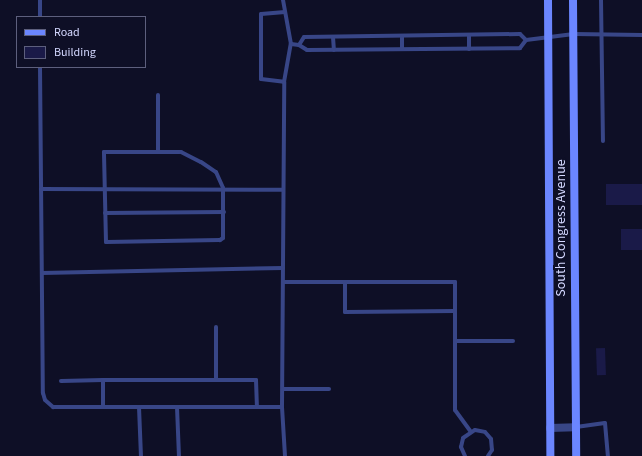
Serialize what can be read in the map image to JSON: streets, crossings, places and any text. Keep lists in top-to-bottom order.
{
  "streets": {
    "main road": ["South Congress Avenue"]
  },
  "legend": ["Road", "Building"]
}
